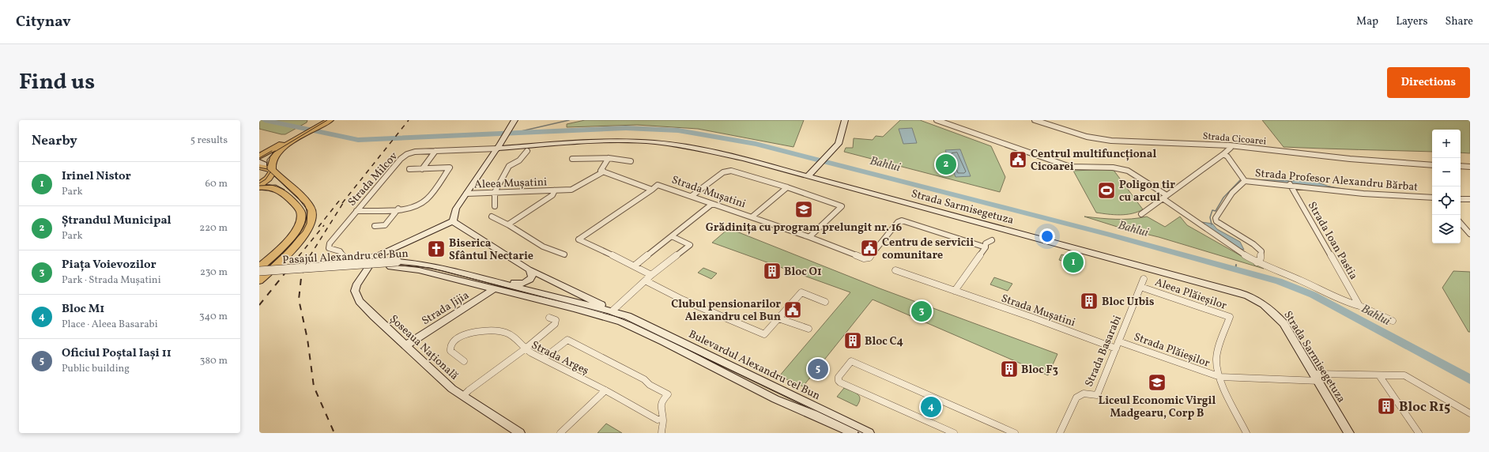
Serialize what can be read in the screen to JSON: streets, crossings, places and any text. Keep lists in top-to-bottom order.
{
  "streets": {
    "street": [
      "Strada Cicoarei",
      "Strada Milcov",
      "Strada Profesor Alexandru Bărbat",
      "Aleea Mușatini",
      "Strada Mușatini",
      "Strada Sarmisegetuza",
      "Strada Ioan Pastia",
      "Pasajul Alexandru cel Bun",
      "Aleea Plăieșilor",
      "Strada Jijia",
      "Șoseaua Națională",
      "Strada Plăieșilor",
      "Strada Basarabi",
      "Strada Argeș",
      "Bulevardul Alexandru cel Bun"
    ]
  },
  "crossings": [
    ["Strada Milcov", "Strada Sarmisegetuza"],
    ["Strada Milcov", "Șoseaua Națională"],
    ["Strada Profesor Alexandru Bărbat", "Strada Ioan Pastia"],
    ["Strada Mușatini", "Strada Basarabi"],
    ["Strada Sarmisegetuza", "Strada Plăieșilor"],
    ["Pasajul Alexandru cel Bun", "Bulevardul Alexandru cel Bun"],
    ["Aleea Plăieșilor", "Strada Plăieșilor"],
    ["Aleea Plăieșilor", "Strada Basarabi"],
    ["Strada Jijia", "Șoseaua Națională"],
    ["Strada Jijia", "Bulevardul Alexandru cel Bun"],
    ["Șoseaua Națională", "Strada Argeș"],
    ["Strada Plăieșilor", "Strada Basarabi"]
  ],
  "water": ["Bahlui"],
  "places": {
    "public building": ["Centrul multifuncțional Cicoarei", "Centru de servicii comunitare", "Clubul pensionarilor Alexandru cel Bun"],
    "sports": ["Poligon tir cu arcul"],
    "school or university": ["Grădinița cu program prelungit nr. 16", "Liceul Economic Virgil Madgearu, Corp B"],
    "church": ["Biserica Sfântul Nectarie"],
    "building": [
      "Bloc O1",
      "Bloc U1bis",
      "Bloc C4",
      "Bloc F3",
      "Bloc R15"
    ]
  },
  "page": {
    "header": "Citynav",
    "nav": ["Map", "Layers", "Share"],
    "title": "Find us",
    "buttons": "Directions",
    "heading": ["Nearby", "5 results"],
    "map_buttons": ["+", "−"],
    "pins": [
      "2",
      "1",
      "3",
      "5",
      "4"
    ],
    "list": [
      {
        "mark": "1",
        "name": "Irinel Nistor",
        "note": "Park",
        "value": "60 m"
      },
      {
        "mark": "2",
        "name": "Ștrandul Municipal",
        "note": "Park",
        "value": "220 m"
      },
      {
        "mark": "3",
        "name": "Piața Voievozilor",
        "note": "Park · Strada Mușatini",
        "value": "230 m"
      },
      {
        "mark": "4",
        "name": "Bloc M1",
        "note": "Place · Aleea Basarabi",
        "value": "340 m"
      },
      {
        "mark": "5",
        "name": "Oficiul Poștal Iași 11",
        "note": "Public building",
        "value": "380 m"
      }
    ]
  }
}
